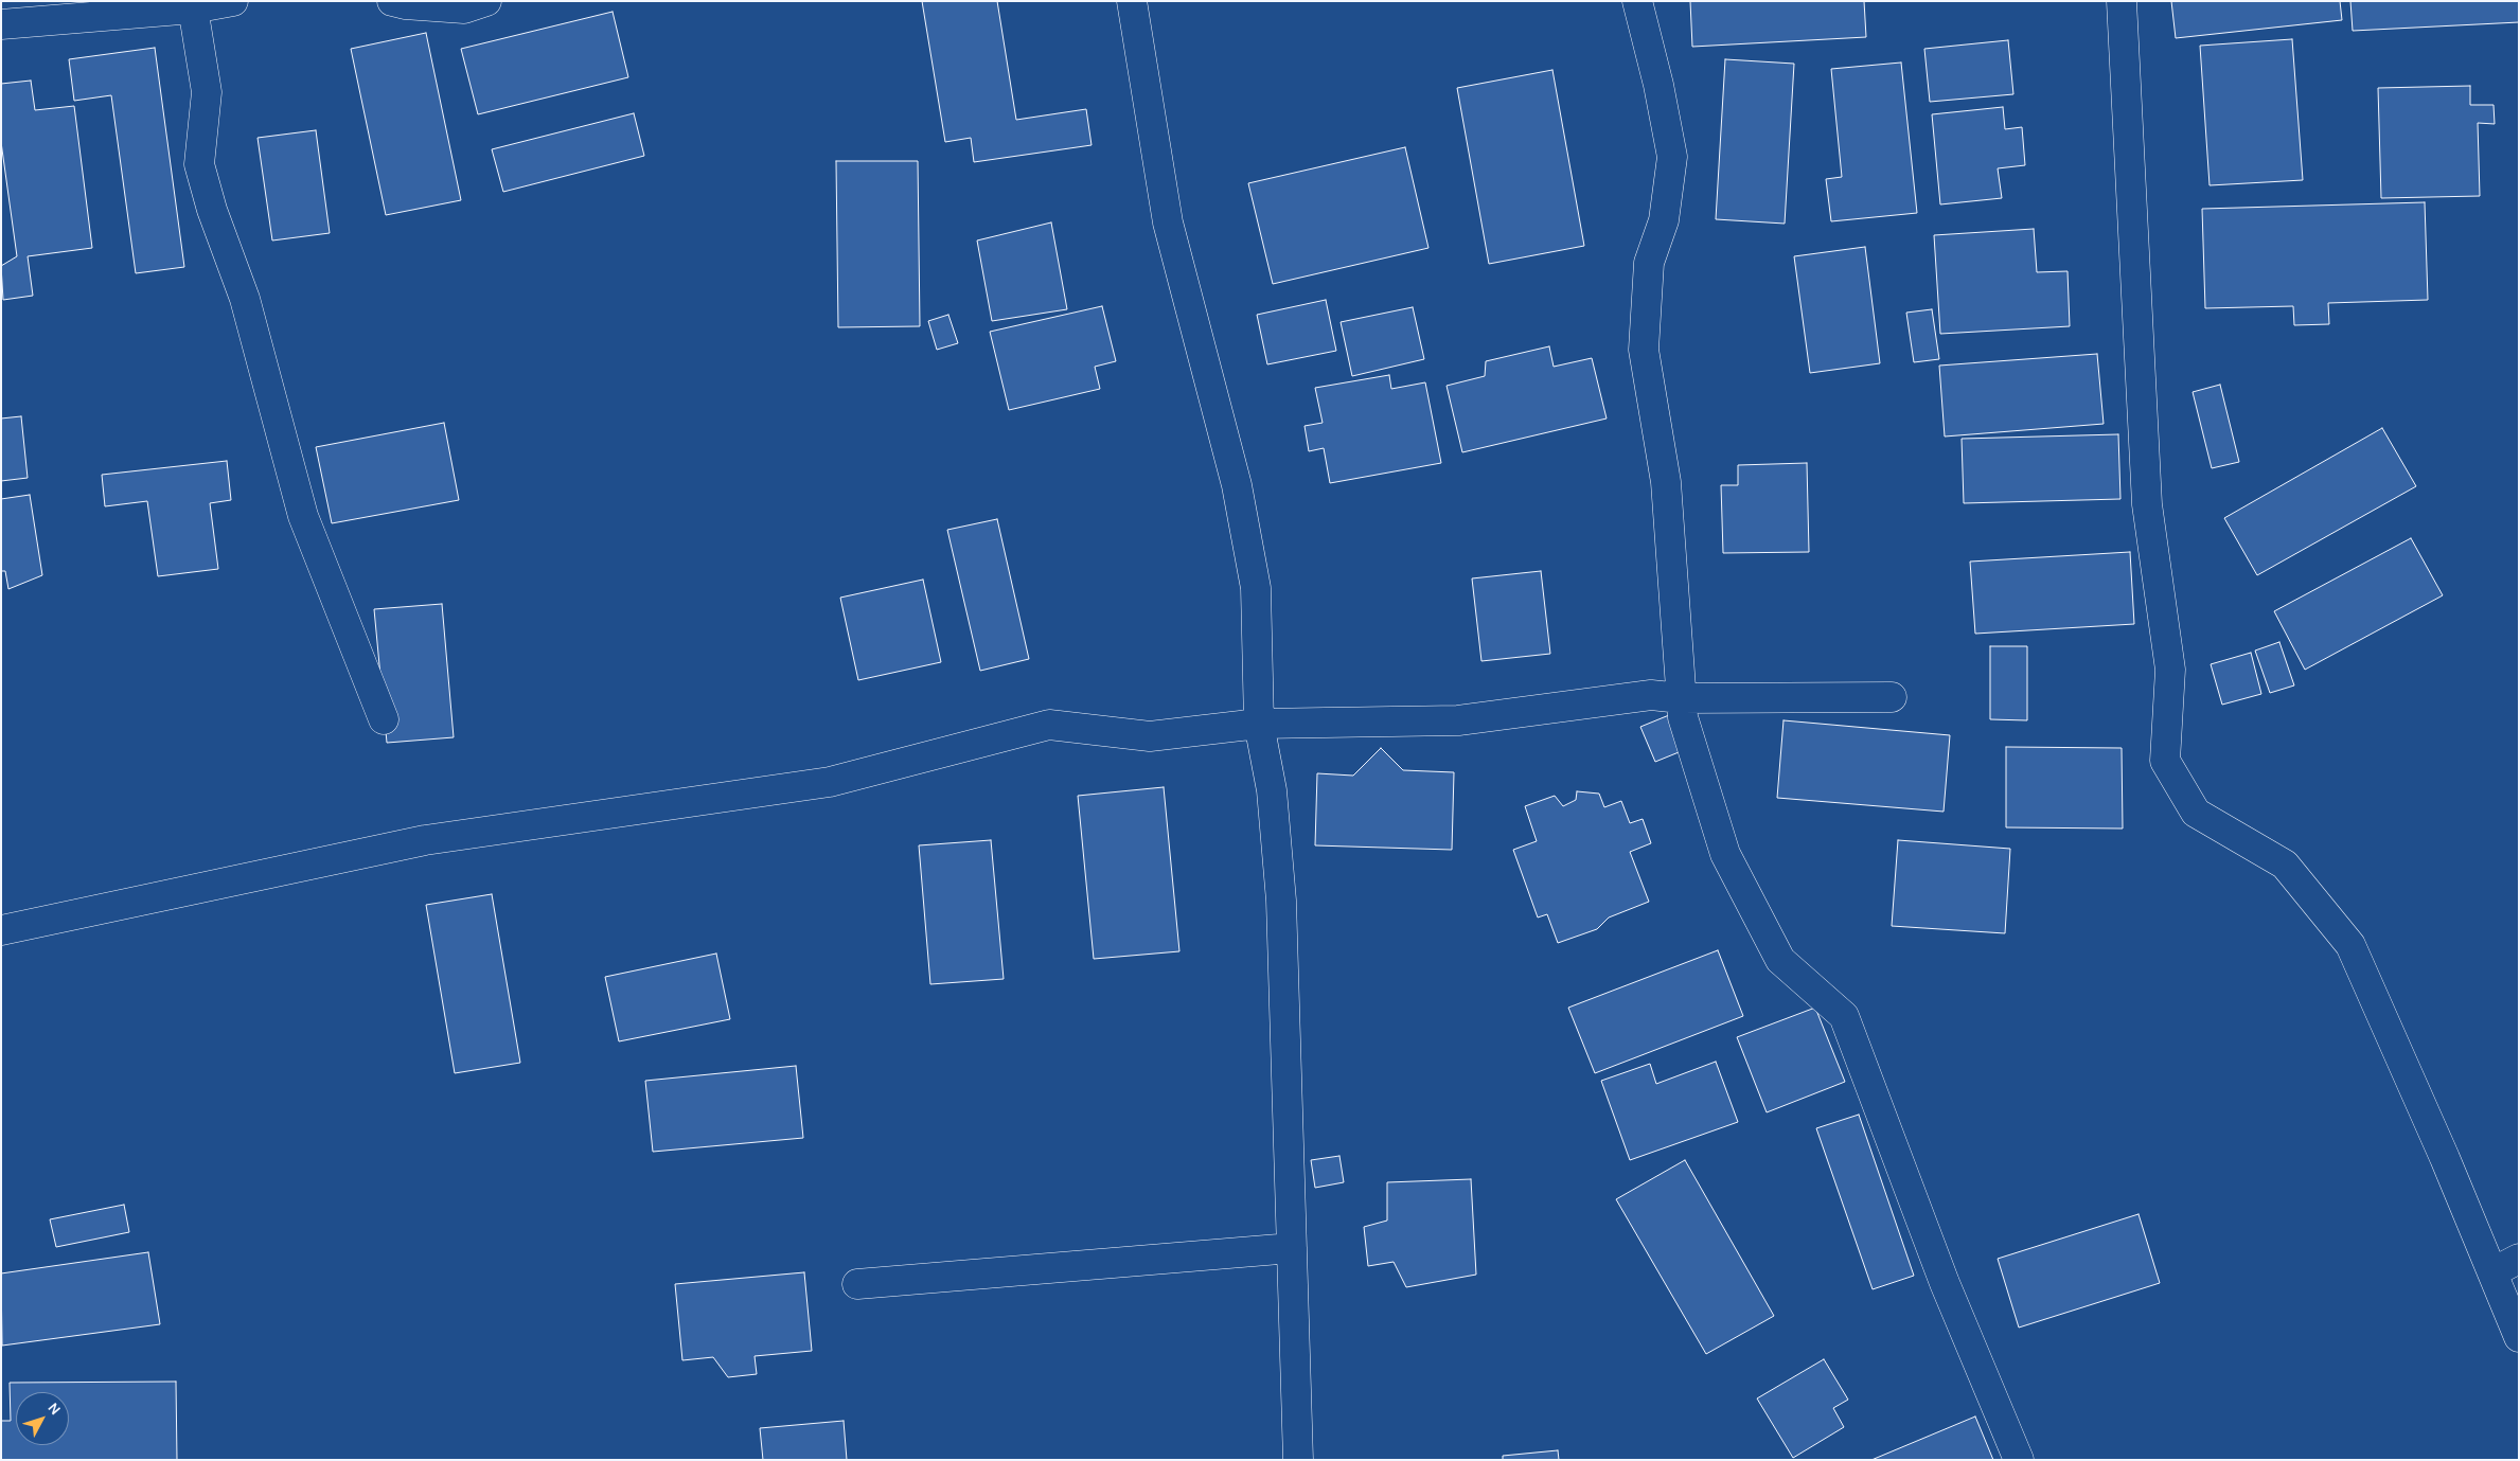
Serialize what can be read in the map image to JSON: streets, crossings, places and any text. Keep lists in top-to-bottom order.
{
  "north": "top right"
}
